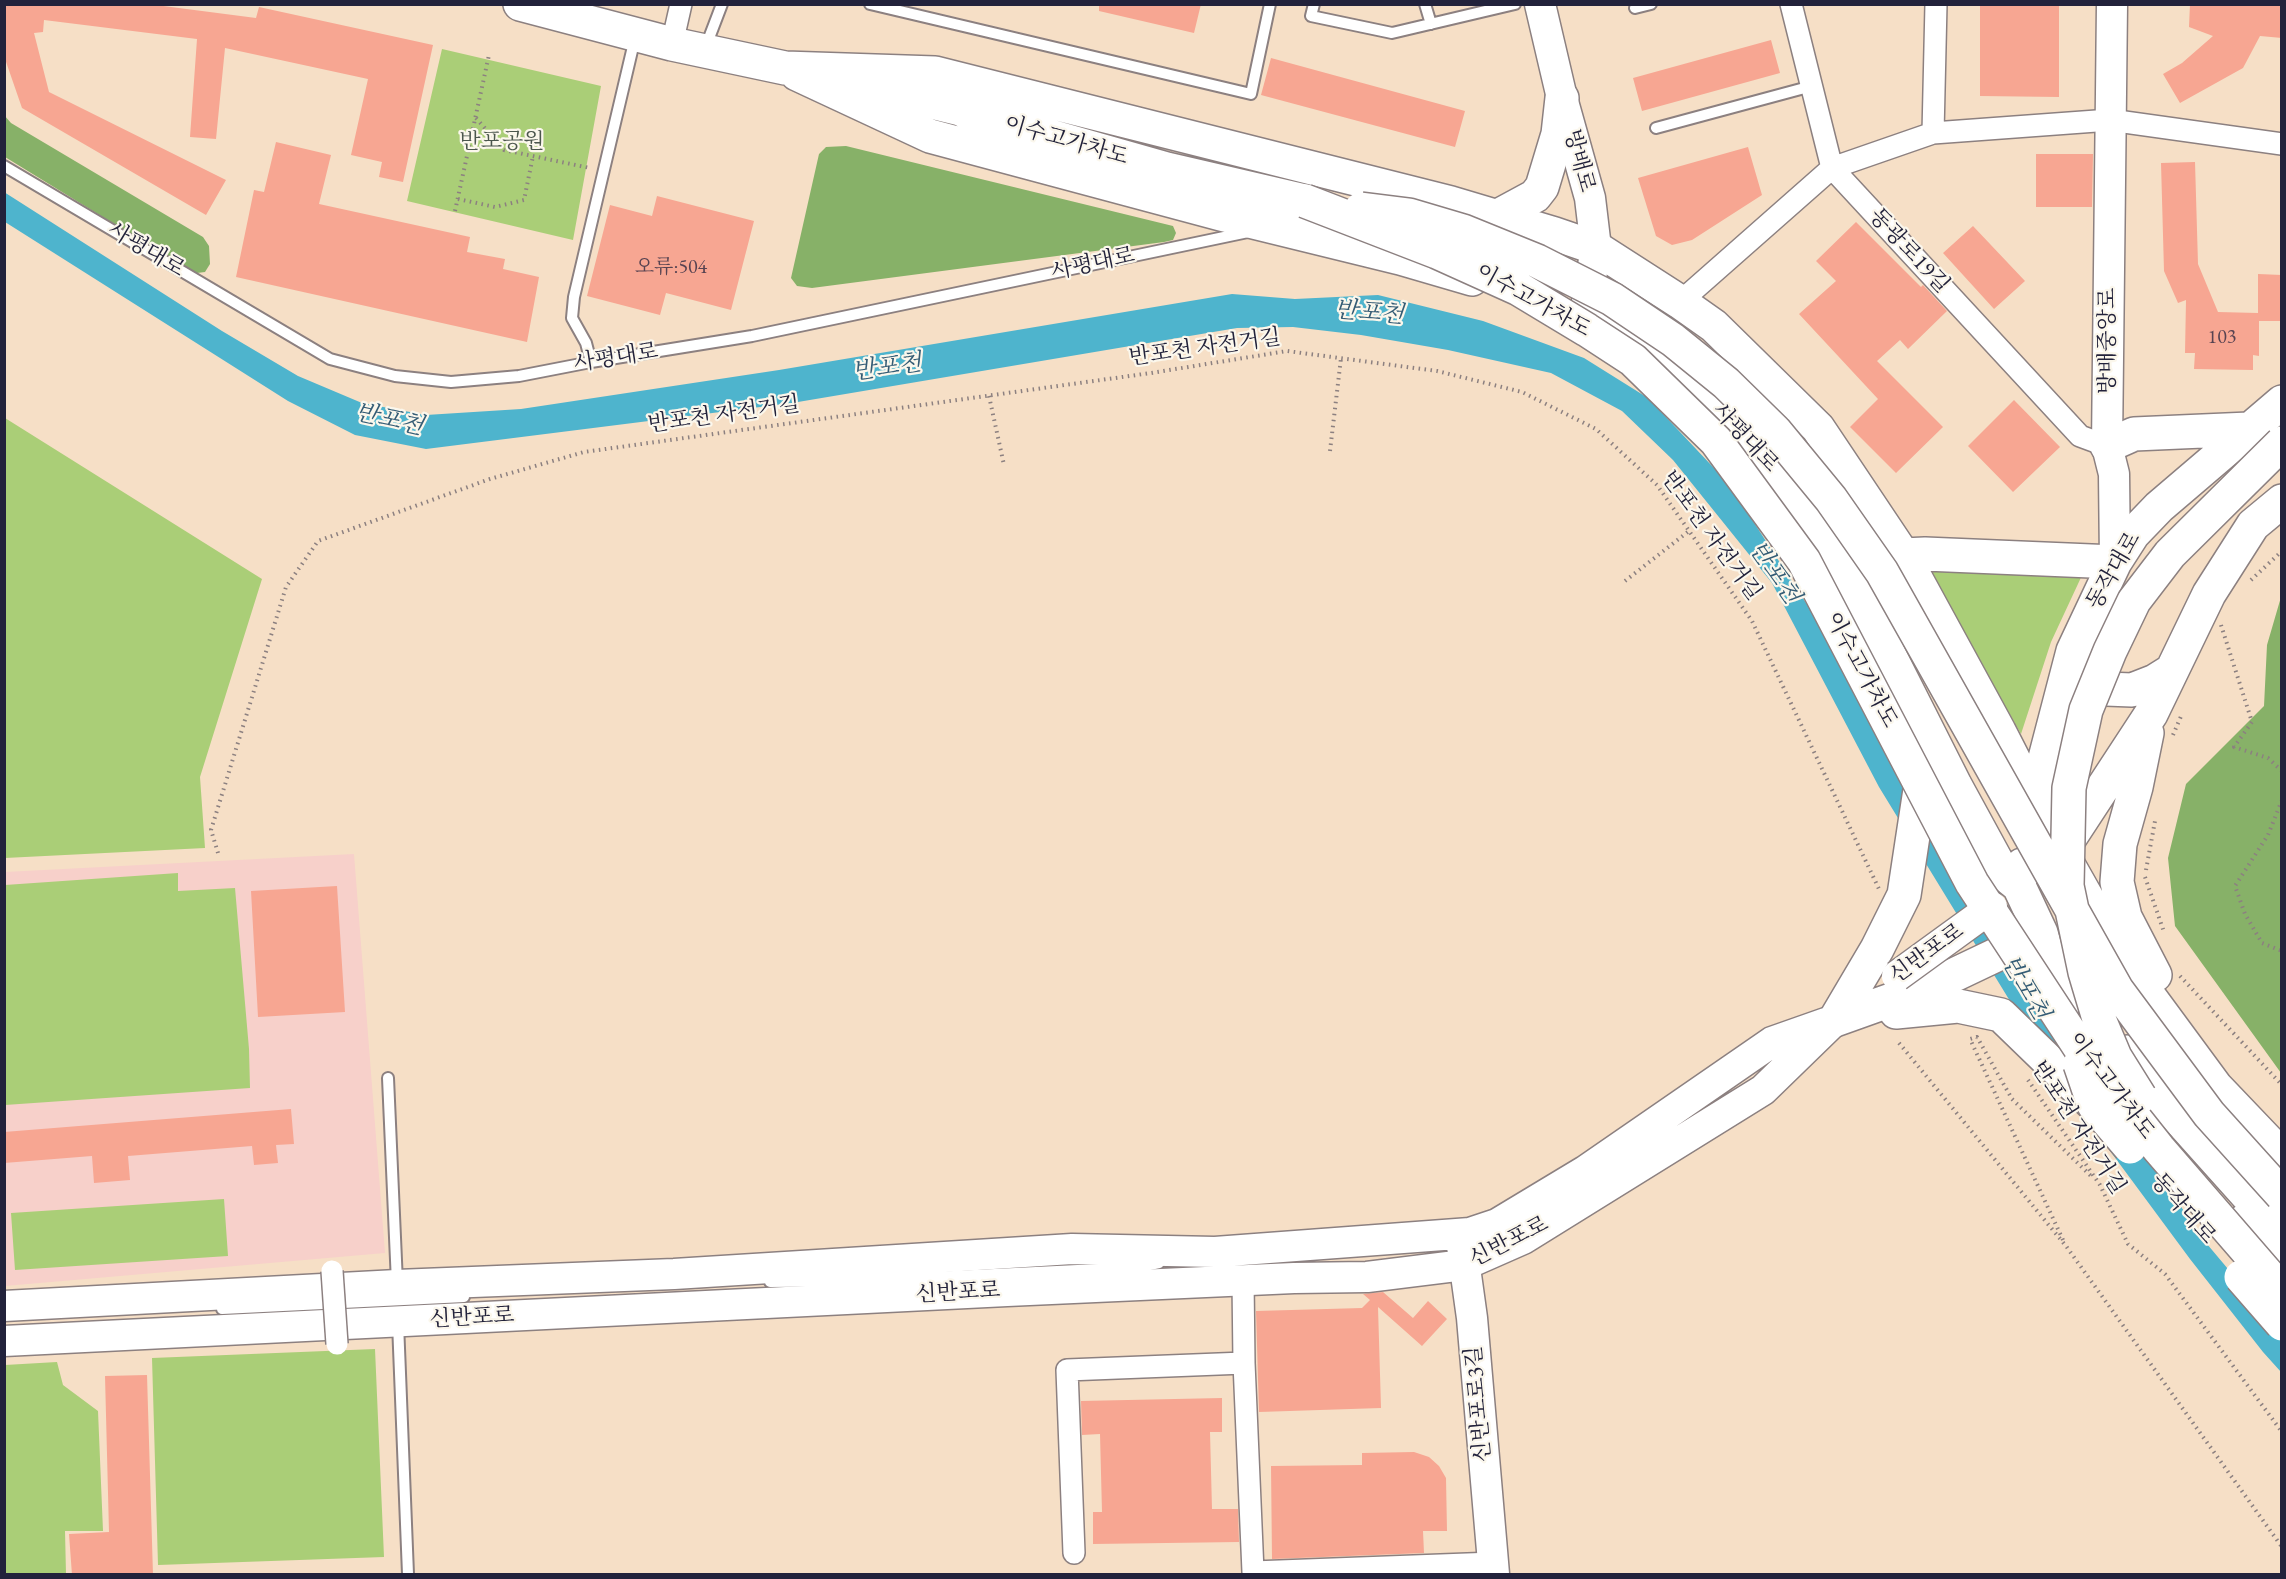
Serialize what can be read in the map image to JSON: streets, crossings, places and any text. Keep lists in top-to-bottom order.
{
  "streets": {
    "main road": [
      "이수고가차도",
      "방배로",
      "사평대로",
      "방배중앙로",
      "동작대로",
      "신반포로",
      "신반포로3길"
    ],
    "street": ["동광로19길"],
    "path": ["반포천 자전거길"]
  },
  "crossings": [
    ["이수고가차도", "사평대로"],
    ["방배로", "사평대로"],
    ["사평대로", "동작대로"],
    ["사평대로", "신반포로"],
    ["동광로19길", "방배중앙로"],
    ["방배중앙로", "동작대로"],
    ["동작대로", "신반포로"],
    ["신반포로", "신반포로3길"]
  ],
  "water": ["반포천"],
  "parks": ["반포공원"],
  "house_numbers": ["오류:504", "103"]
}
